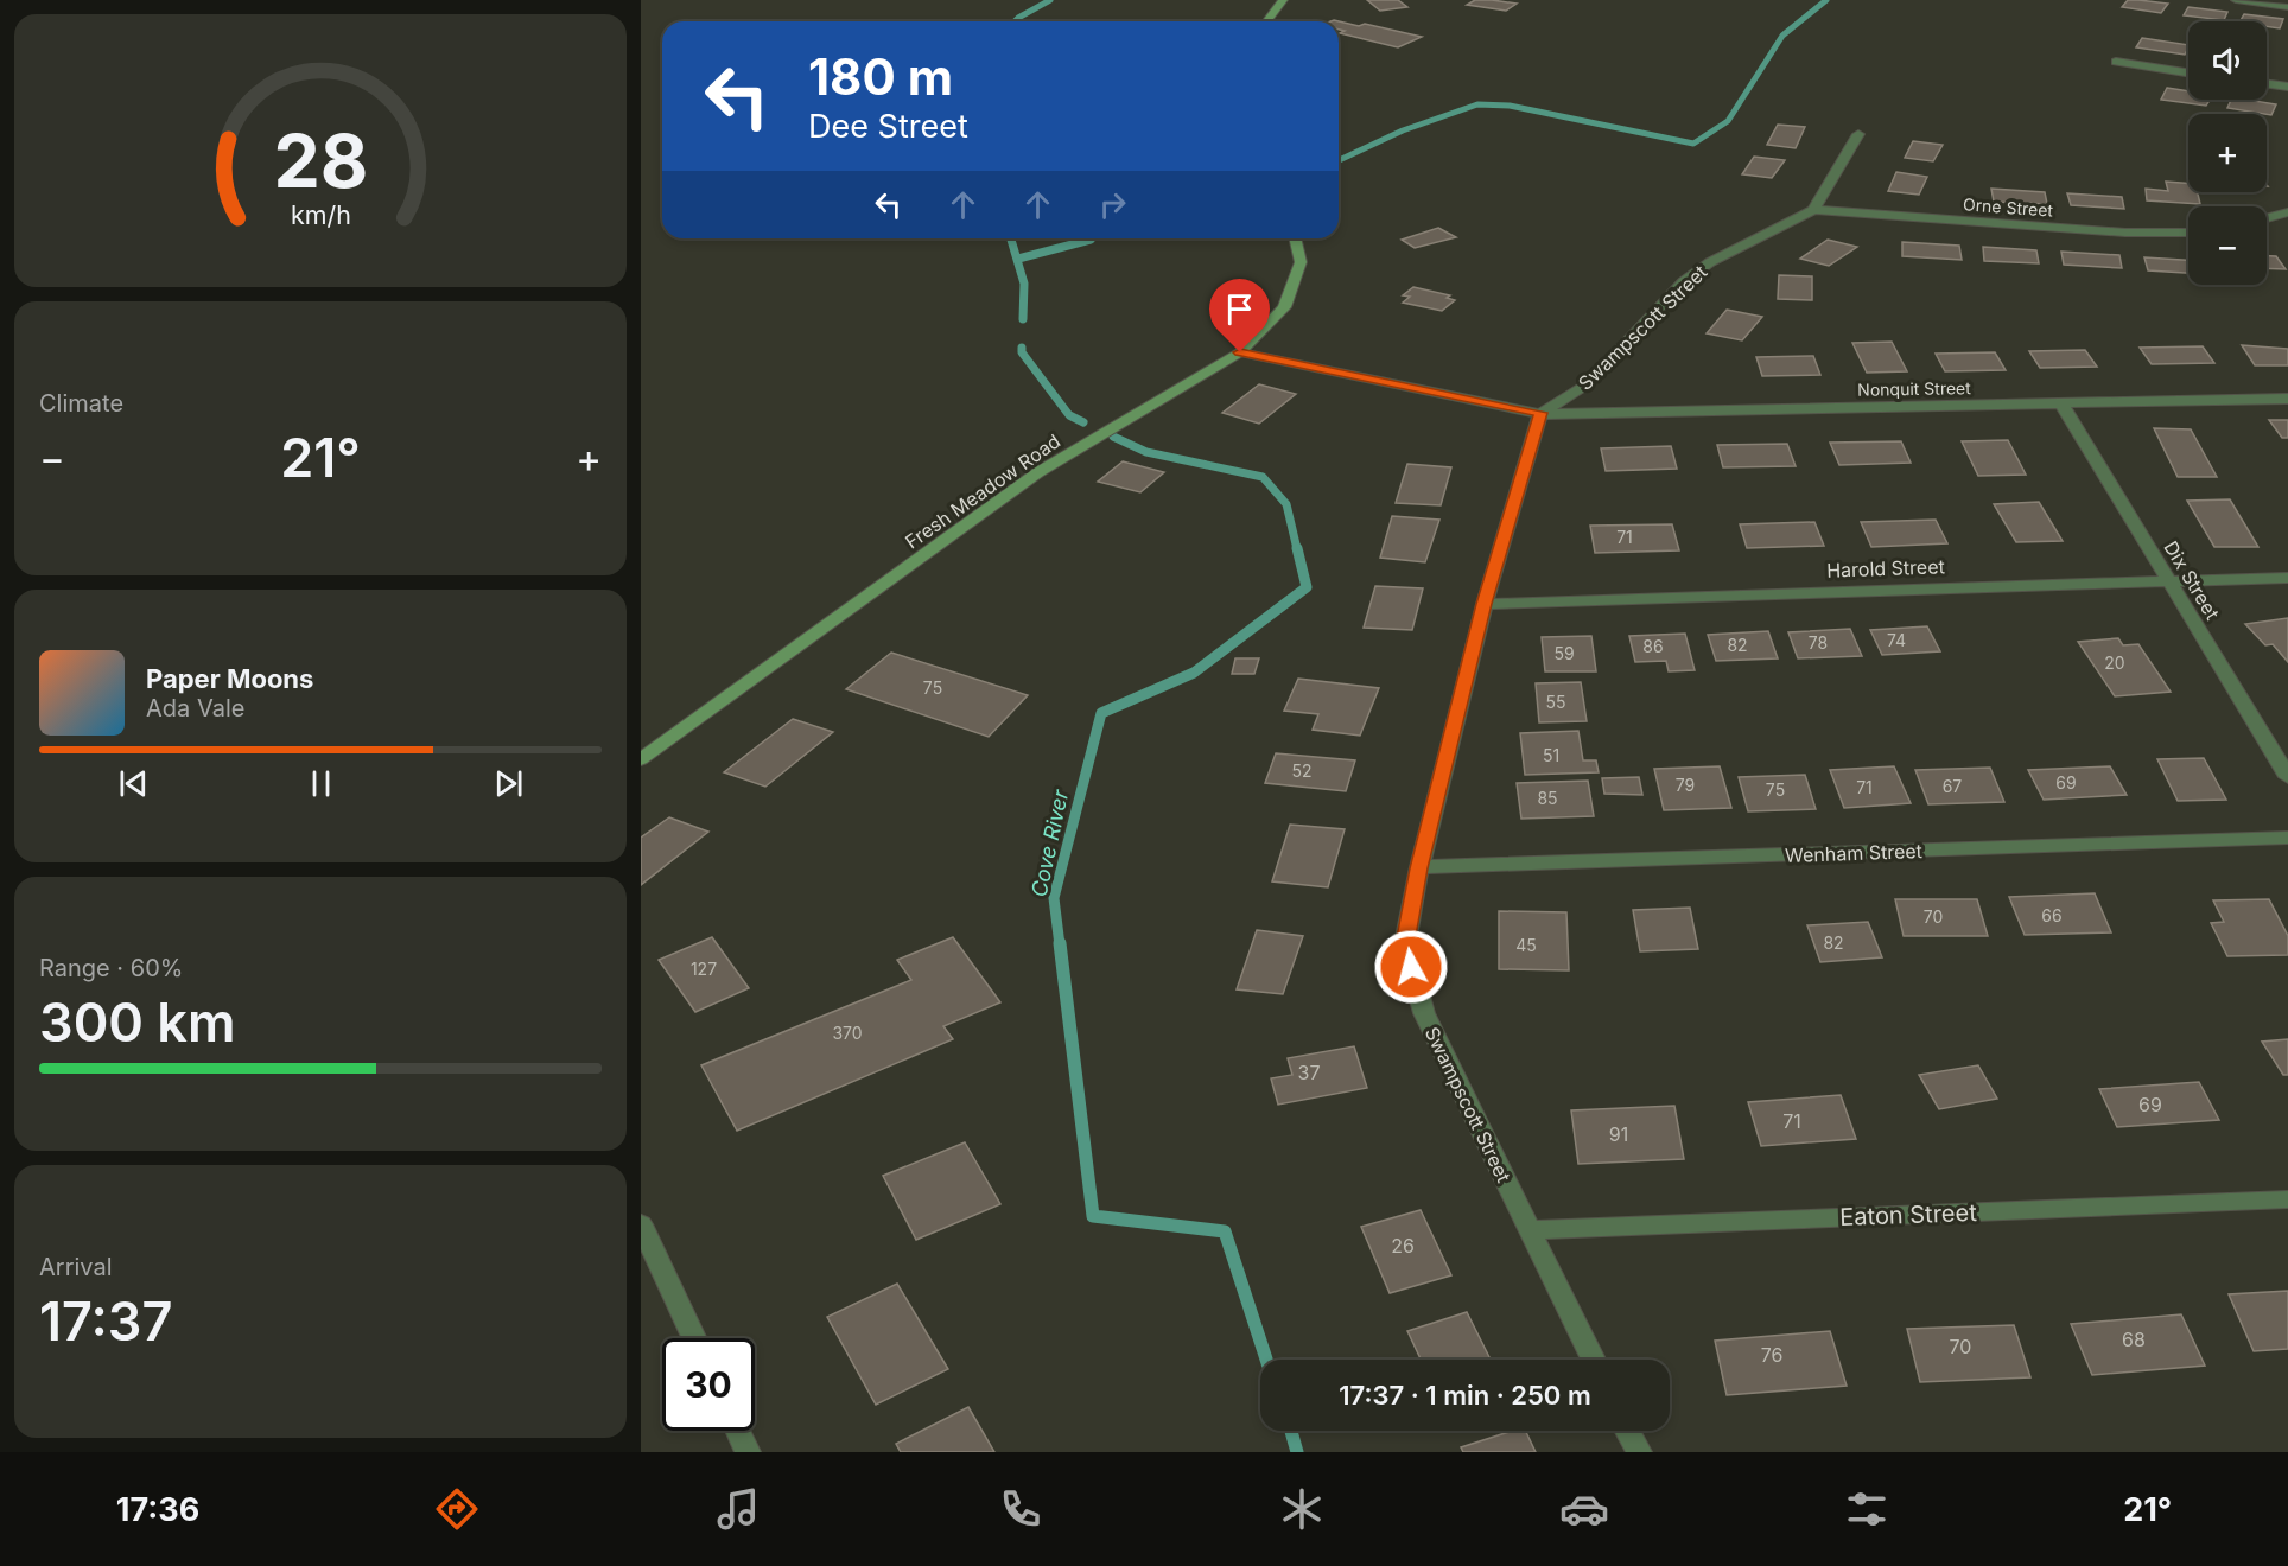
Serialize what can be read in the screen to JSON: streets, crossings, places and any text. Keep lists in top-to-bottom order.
{
  "streets": {
    "street": [
      "Orne Street",
      "Swampscott Street",
      "Nonquit Street",
      "Fresh Meadow Road",
      "Harold Street",
      "Dix Street",
      "Wenham Street",
      "Eaton Street"
    ]
  },
  "crossings": [
    ["Orne Street", "Swampscott Street"],
    ["Swampscott Street", "Nonquit Street"],
    ["Swampscott Street", "Harold Street"],
    ["Swampscott Street", "Wenham Street"],
    ["Swampscott Street", "Eaton Street"],
    ["Nonquit Street", "Fresh Meadow Road"],
    ["Nonquit Street", "Dix Street"],
    ["Harold Street", "Dix Street"]
  ],
  "water": ["Cove River"],
  "house_numbers": [
    "71",
    "74",
    "78",
    "82",
    "86",
    "59",
    "20",
    "75",
    "55",
    "51",
    "52",
    "69",
    "79",
    "67",
    "71",
    "75",
    "85",
    "66",
    "70",
    "82",
    "45",
    "127",
    "370",
    "37",
    "69",
    "71",
    "91",
    "26",
    "68",
    "70",
    "76"
  ],
  "page": {
    "map_buttons": ["+", "−"],
    "turn": ["180 m", "Dee Street"],
    "tile": [
      "Climate",
      ["Range · 60%", "300 km"],
      ["Arrival", "17:37"]
    ],
    "heat": ["−", "21°", "+"],
    "song": ["Paper Moons", "Ada Vale"],
    "limit": "30",
    "trip": "17:37 · 1 min · 250 m",
    "tabs": ["17:36", "21°"],
    "gauge": ["28", "km/h"]
  }
}
